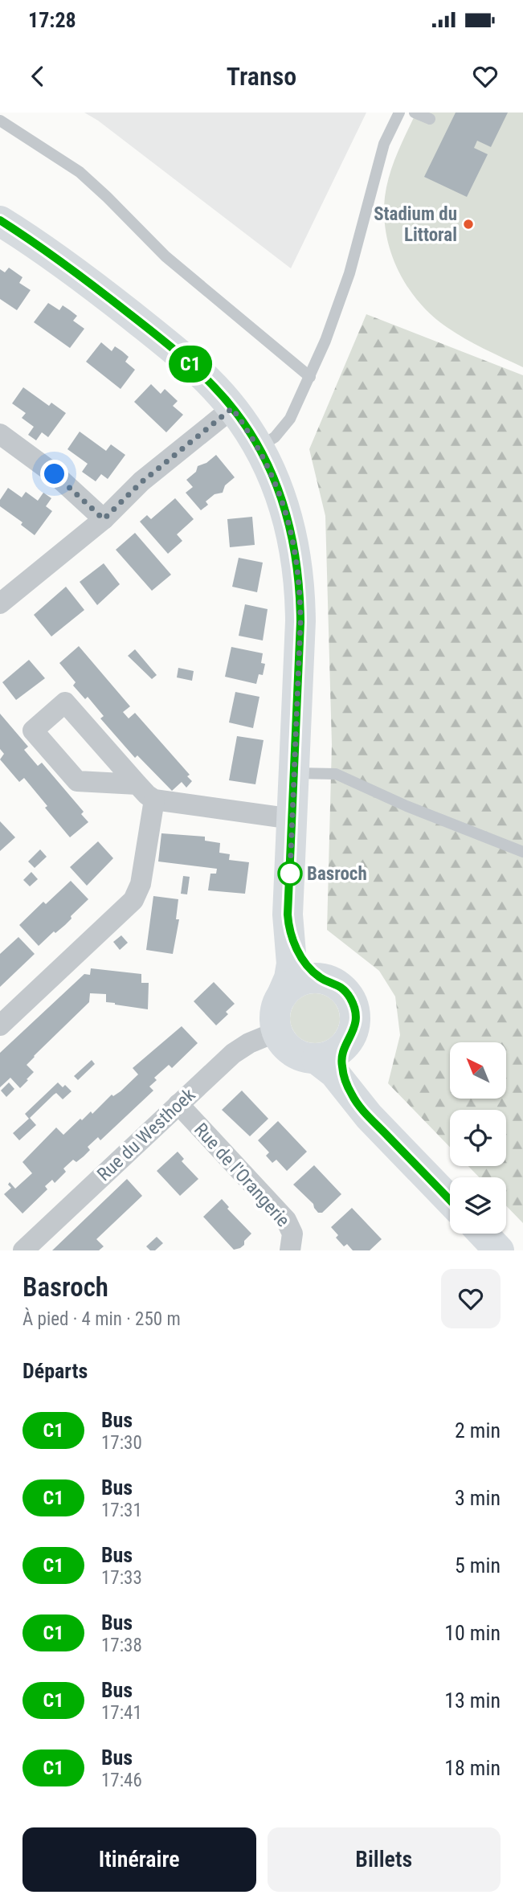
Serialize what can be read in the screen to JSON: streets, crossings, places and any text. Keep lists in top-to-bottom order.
{
  "streets": {
    "street": ["Rue du Westhoek", "Rue de l'Orangerie"]
  },
  "crossings": [
    ["Rue du Westhoek", "Rue de l'Orangerie"]
  ],
  "places": ["Stadium du Littoral", "Basroch"],
  "lines": ["bus line C1"],
  "north": "top left",
  "page": {
    "status": "17:28",
    "header": "Transo",
    "on_map": "C1",
    "heading": [
      ["Basroch", "À pied · 4 min · 250 m"],
      "Départs"
    ],
    "list": [
      {
        "mark": "C1",
        "name": "Bus",
        "note": "17:30",
        "value": "2 min"
      },
      {
        "mark": "C1",
        "name": "Bus",
        "note": "17:31",
        "value": "3 min"
      },
      {
        "mark": "C1",
        "name": "Bus",
        "note": "17:33",
        "value": "5 min"
      },
      {
        "mark": "C1",
        "name": "Bus",
        "note": "17:38",
        "value": "10 min"
      },
      {
        "mark": "C1",
        "name": "Bus",
        "note": "17:41",
        "value": "13 min"
      },
      {
        "mark": "C1",
        "name": "Bus",
        "note": "17:46",
        "value": "18 min"
      }
    ],
    "buttons": ["Itinéraire", "Billets"]
  }
}
